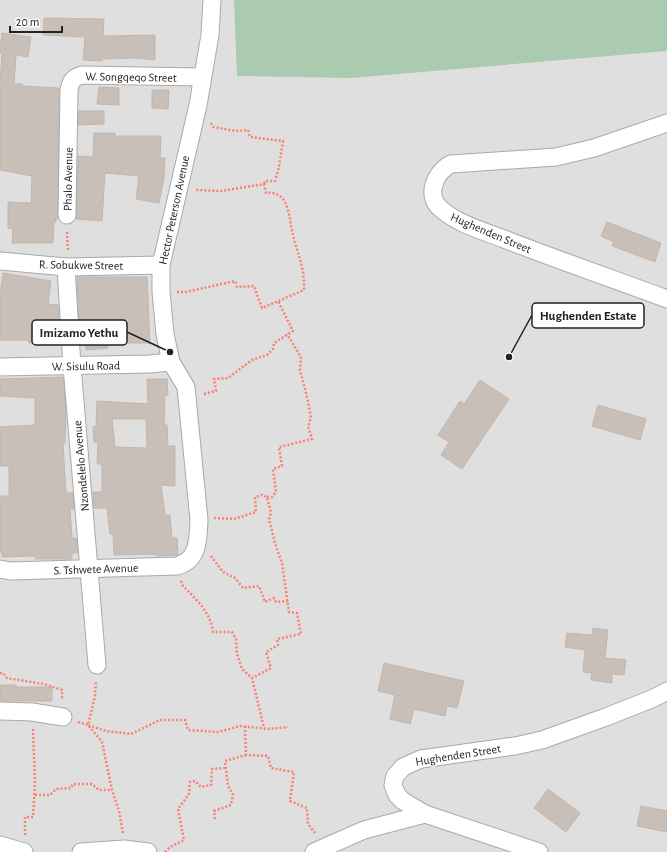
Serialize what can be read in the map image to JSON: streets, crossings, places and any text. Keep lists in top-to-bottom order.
{
  "streets": {
    "street": [
      "W. Songqeqo Street",
      "Phalo Avenue",
      "Hector Peterson Avenue",
      "Hughenden Street",
      "R. Sobukwe Street",
      "W. Sisulu Road",
      "Nzondelelo Avenue",
      "S. Tshwete Avenue"
    ]
  },
  "crossings": [
    ["W. Songqeqo Street", "Phalo Avenue"],
    ["W. Songqeqo Street", "Hector Peterson Avenue"],
    ["Phalo Avenue", "R. Sobukwe Street"],
    ["Phalo Avenue", "Nzondelelo Avenue"],
    ["Hector Peterson Avenue", "R. Sobukwe Street"],
    ["Hector Peterson Avenue", "W. Sisulu Road"],
    ["Hector Peterson Avenue", "S. Tshwete Avenue"],
    ["R. Sobukwe Street", "Nzondelelo Avenue"],
    ["W. Sisulu Road", "Nzondelelo Avenue"],
    ["Nzondelelo Avenue", "S. Tshwete Avenue"]
  ],
  "places": ["Imizamo Yethu", "Hughenden Estate"],
  "scale_bar": "20 m"
}
